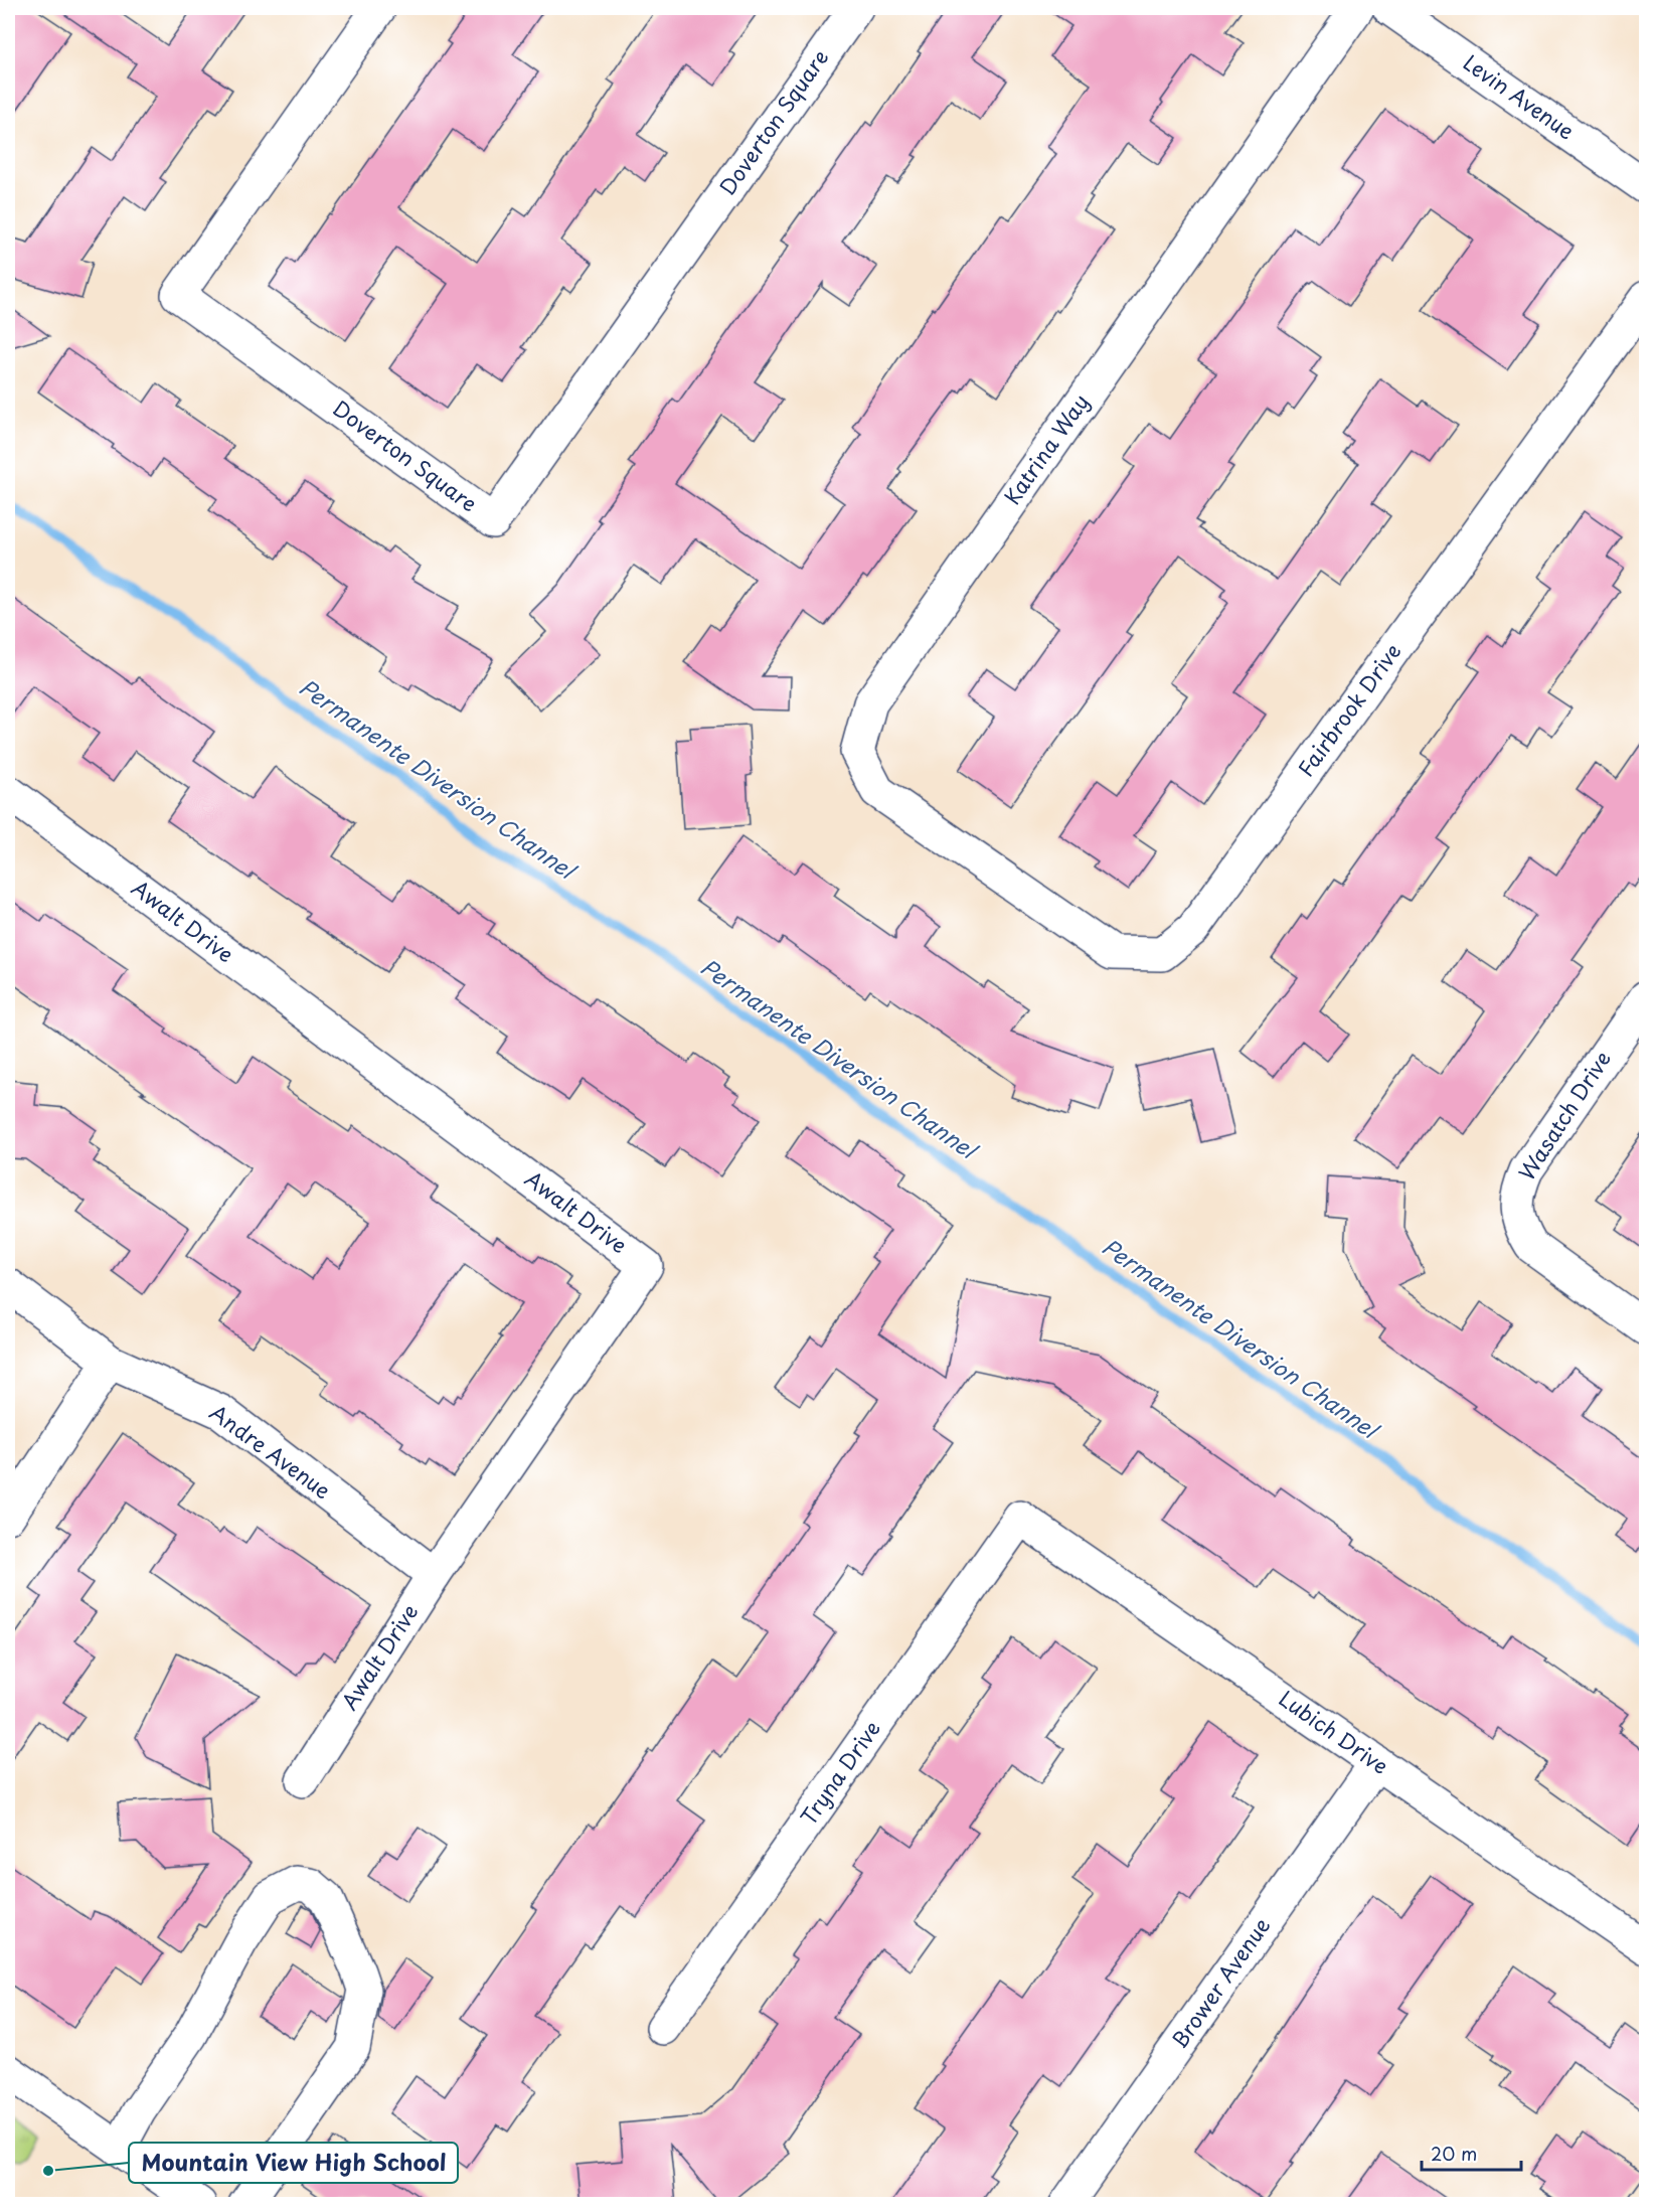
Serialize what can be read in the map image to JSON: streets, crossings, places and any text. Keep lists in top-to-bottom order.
{
  "streets": {
    "street": [
      "Levin Avenue",
      "Doverton Square",
      "Katrina Way",
      "Fairbrook Drive",
      "Awalt Drive",
      "Wasatch Drive",
      "Andre Avenue",
      "Lubich Drive",
      "Tryna Drive",
      "Brower Avenue"
    ]
  },
  "crossings": [
    ["Katrina Way", "Fairbrook Drive"],
    ["Awalt Drive", "Andre Avenue"],
    ["Lubich Drive", "Tryna Drive"],
    ["Lubich Drive", "Brower Avenue"]
  ],
  "water": ["Permanente Diversion Channel"],
  "places": ["Mountain View High School"],
  "scale_bar": "20 m"
}
